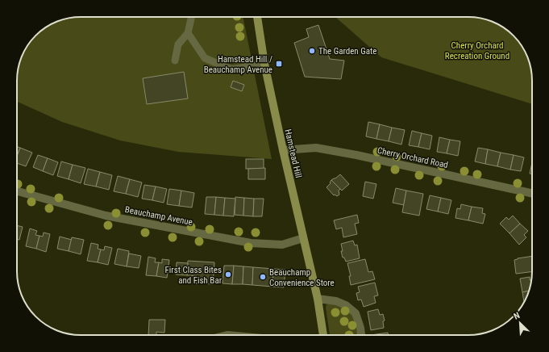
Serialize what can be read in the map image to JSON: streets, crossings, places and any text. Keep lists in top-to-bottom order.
{
  "streets": {
    "main road": ["Hamstead Hill"],
    "street": ["Cherry Orchard Road", "Beauchamp Avenue"]
  },
  "crossings": [
    ["Hamstead Hill", "Cherry Orchard Road"],
    ["Hamstead Hill", "Beauchamp Avenue"]
  ],
  "parks": ["Cherry Orchard Recreation Ground"],
  "places": {
    "other": ["The Garden Gate", "First Class Bites and Fish Bar", "Beauchamp Convenience Store"],
    "transit": ["Hamstead Hill / Beauchamp Avenue"]
  },
  "north": "top left"
}
